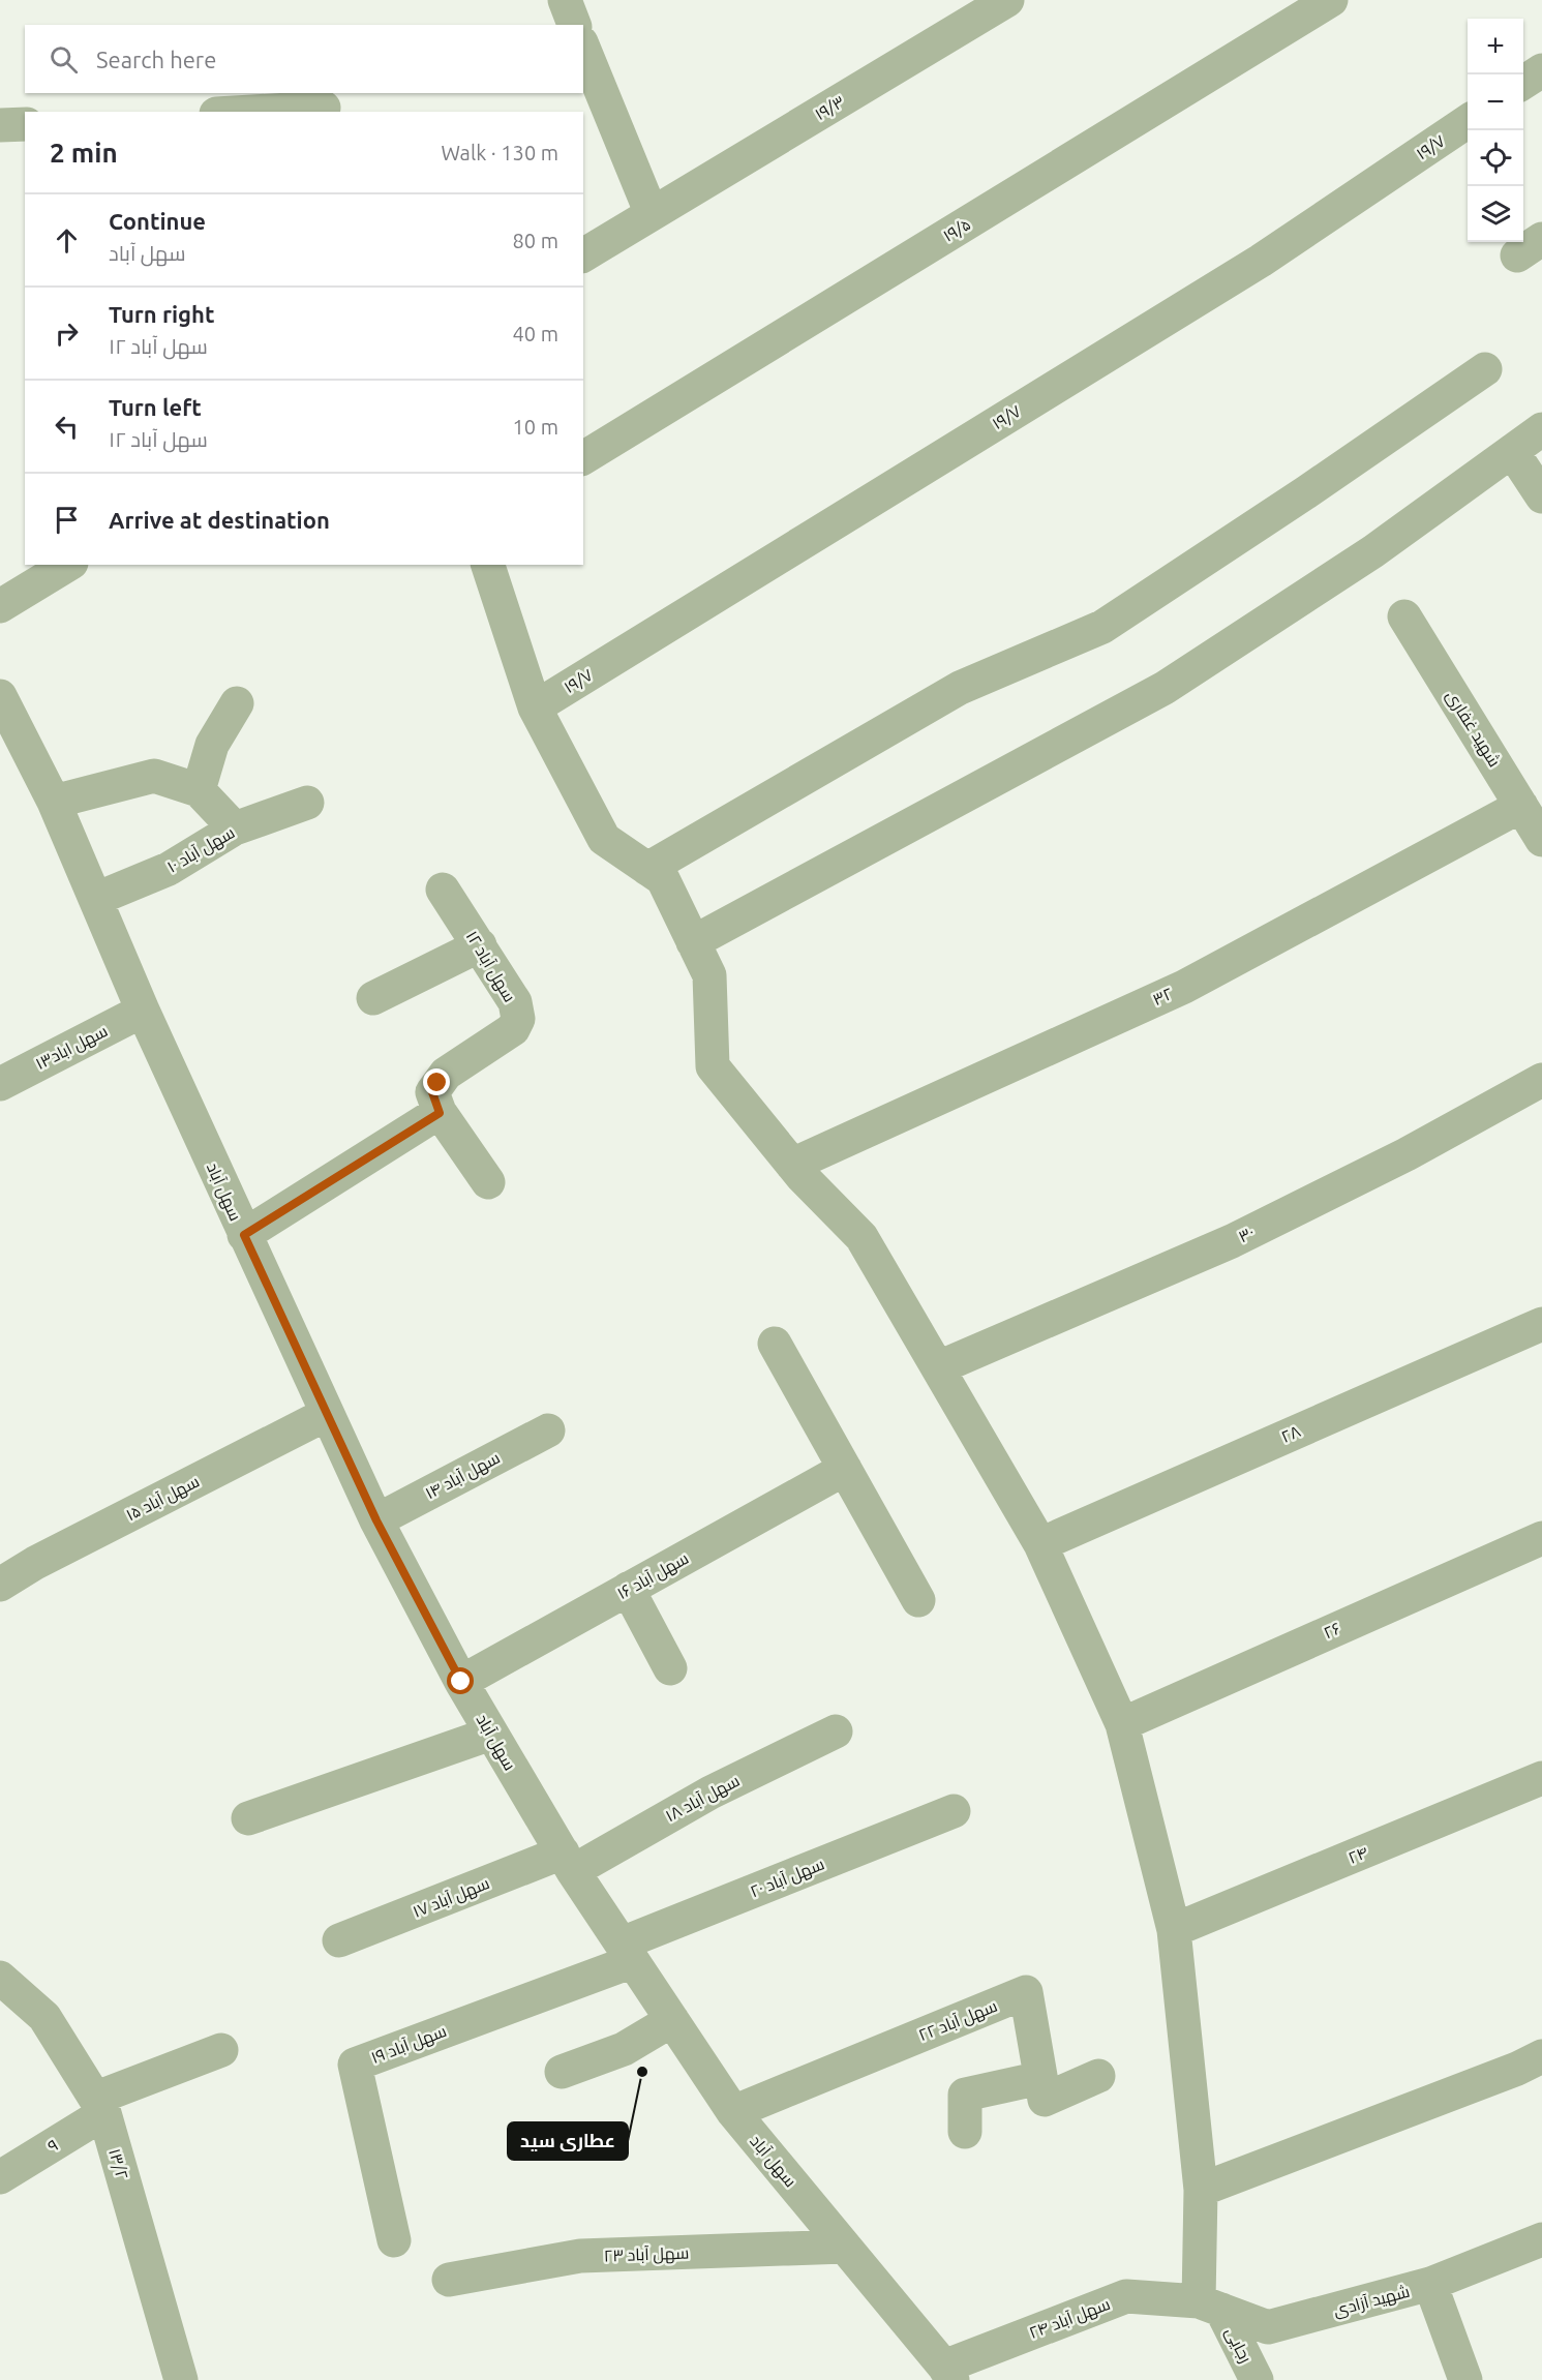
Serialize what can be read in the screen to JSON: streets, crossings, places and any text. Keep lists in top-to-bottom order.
{
  "streets": {
    "street": [
      "۱۹/۳",
      "۱۹/۷",
      "۱۹/۵",
      "شهید غفاری",
      "سهل آباد ۱۰",
      "سهل آباد ۱۲",
      "۳۲",
      "سهل اباد۱۳",
      "سهل آباد",
      "۳۰",
      "۲۸",
      "سهل آباد ۱۴",
      "سهل آباد ۱۵",
      "سهل آباد ۱۶",
      "۲۶",
      "سهل آباد ۱۸",
      "۲۴",
      "سهل آباد ۲۰",
      "سهل آباد ۱۷",
      "سهل آباد ۲۲",
      "سهل آباد ۱۹",
      "۹",
      "۱۳/۲",
      "سهل آباد ۲۳",
      "شهید آزادی",
      "سهل آباد ۲۴",
      "رجایی"
    ]
  },
  "crossings": [
    ["شهید غفاری", "۳۲"],
    ["سهل آباد ۱۰", "سهل آباد"],
    ["سهل اباد۱۳", "سهل آباد"],
    ["سهل آباد", "سهل آباد ۱۴"],
    ["سهل آباد", "سهل آباد ۱۵"],
    ["سهل آباد", "سهل آباد ۱۶"],
    ["سهل آباد", "سهل آباد ۱۸"],
    ["سهل آباد", "سهل آباد ۲۰"],
    ["سهل آباد", "سهل آباد ۱۷"],
    ["سهل آباد", "سهل آباد ۲۲"],
    ["سهل آباد", "سهل آباد ۱۹"],
    ["سهل آباد", "سهل آباد ۲۳"],
    ["سهل آباد", "سهل آباد ۲۴"],
    ["سهل آباد ۱۸", "سهل آباد ۱۷"],
    ["سهل آباد ۲۰", "سهل آباد ۱۹"],
    ["۹", "۱۳/۲"],
    ["شهید آزادی", "سهل آباد ۲۴"],
    ["شهید آزادی", "رجایی"],
    ["سهل آباد ۲۴", "رجایی"]
  ],
  "places": ["عطاری سید"],
  "page": {
    "map_buttons": ["+", "−"],
    "search": "Search here",
    "heading": ["2 min", "Walk · 130 m"],
    "list": [
      ["Continue", "سهل آباد", "80 m"],
      ["Turn right", "سهل آباد ۱۲", "40 m"],
      ["Turn left", "سهل آباد ۱۲", "10 m"],
      "Arrive at destination"
    ]
  }
}
